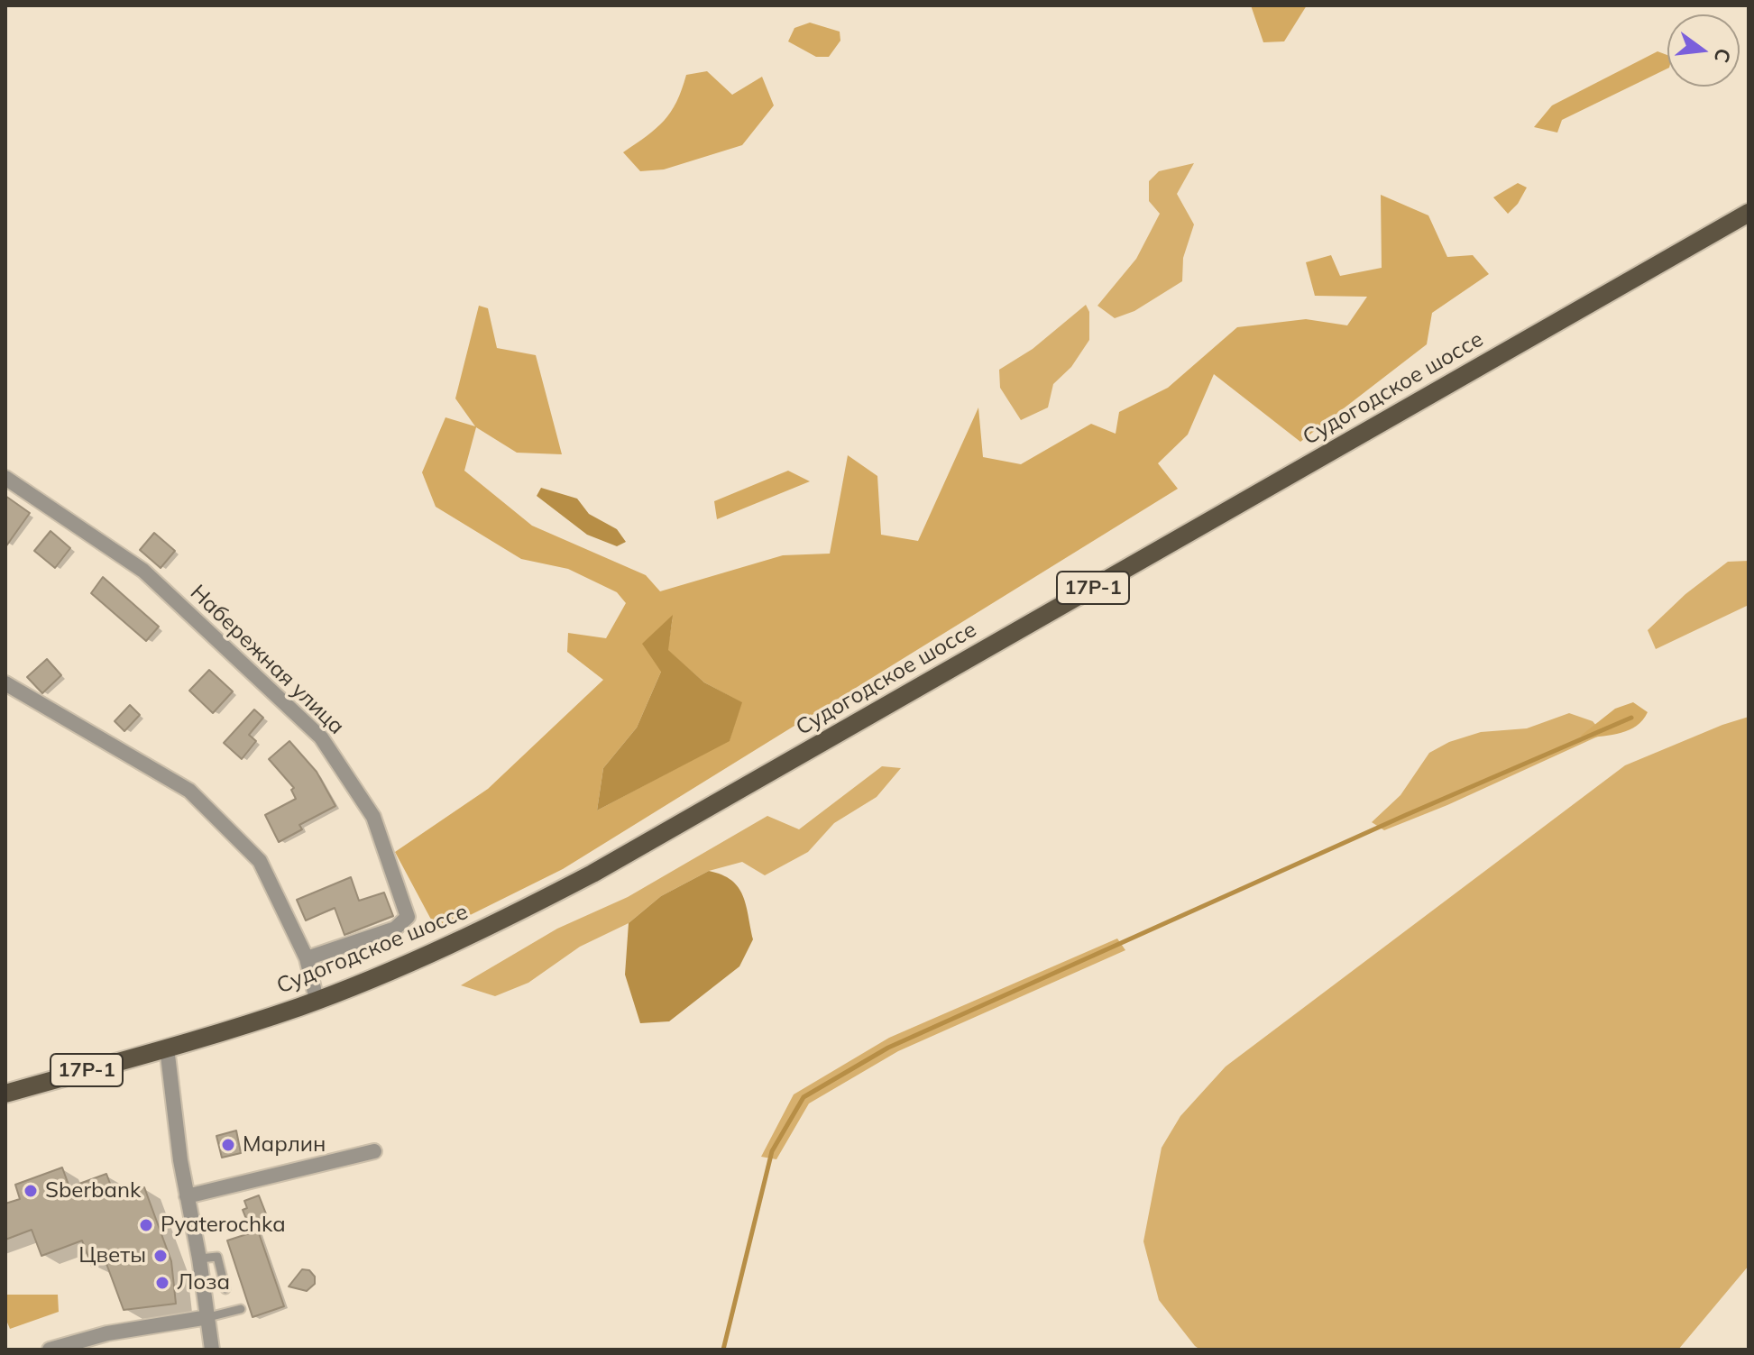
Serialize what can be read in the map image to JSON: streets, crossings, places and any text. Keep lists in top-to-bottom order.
{
  "streets": {
    "main road": ["Судогодское шоссе", "17Р-1"],
    "street": ["Набережная улица"]
  },
  "places": [
    "Марлин",
    "Sberbank",
    "Pyaterochka",
    "Цветы",
    "Лоза"
  ],
  "north": "right"
}
